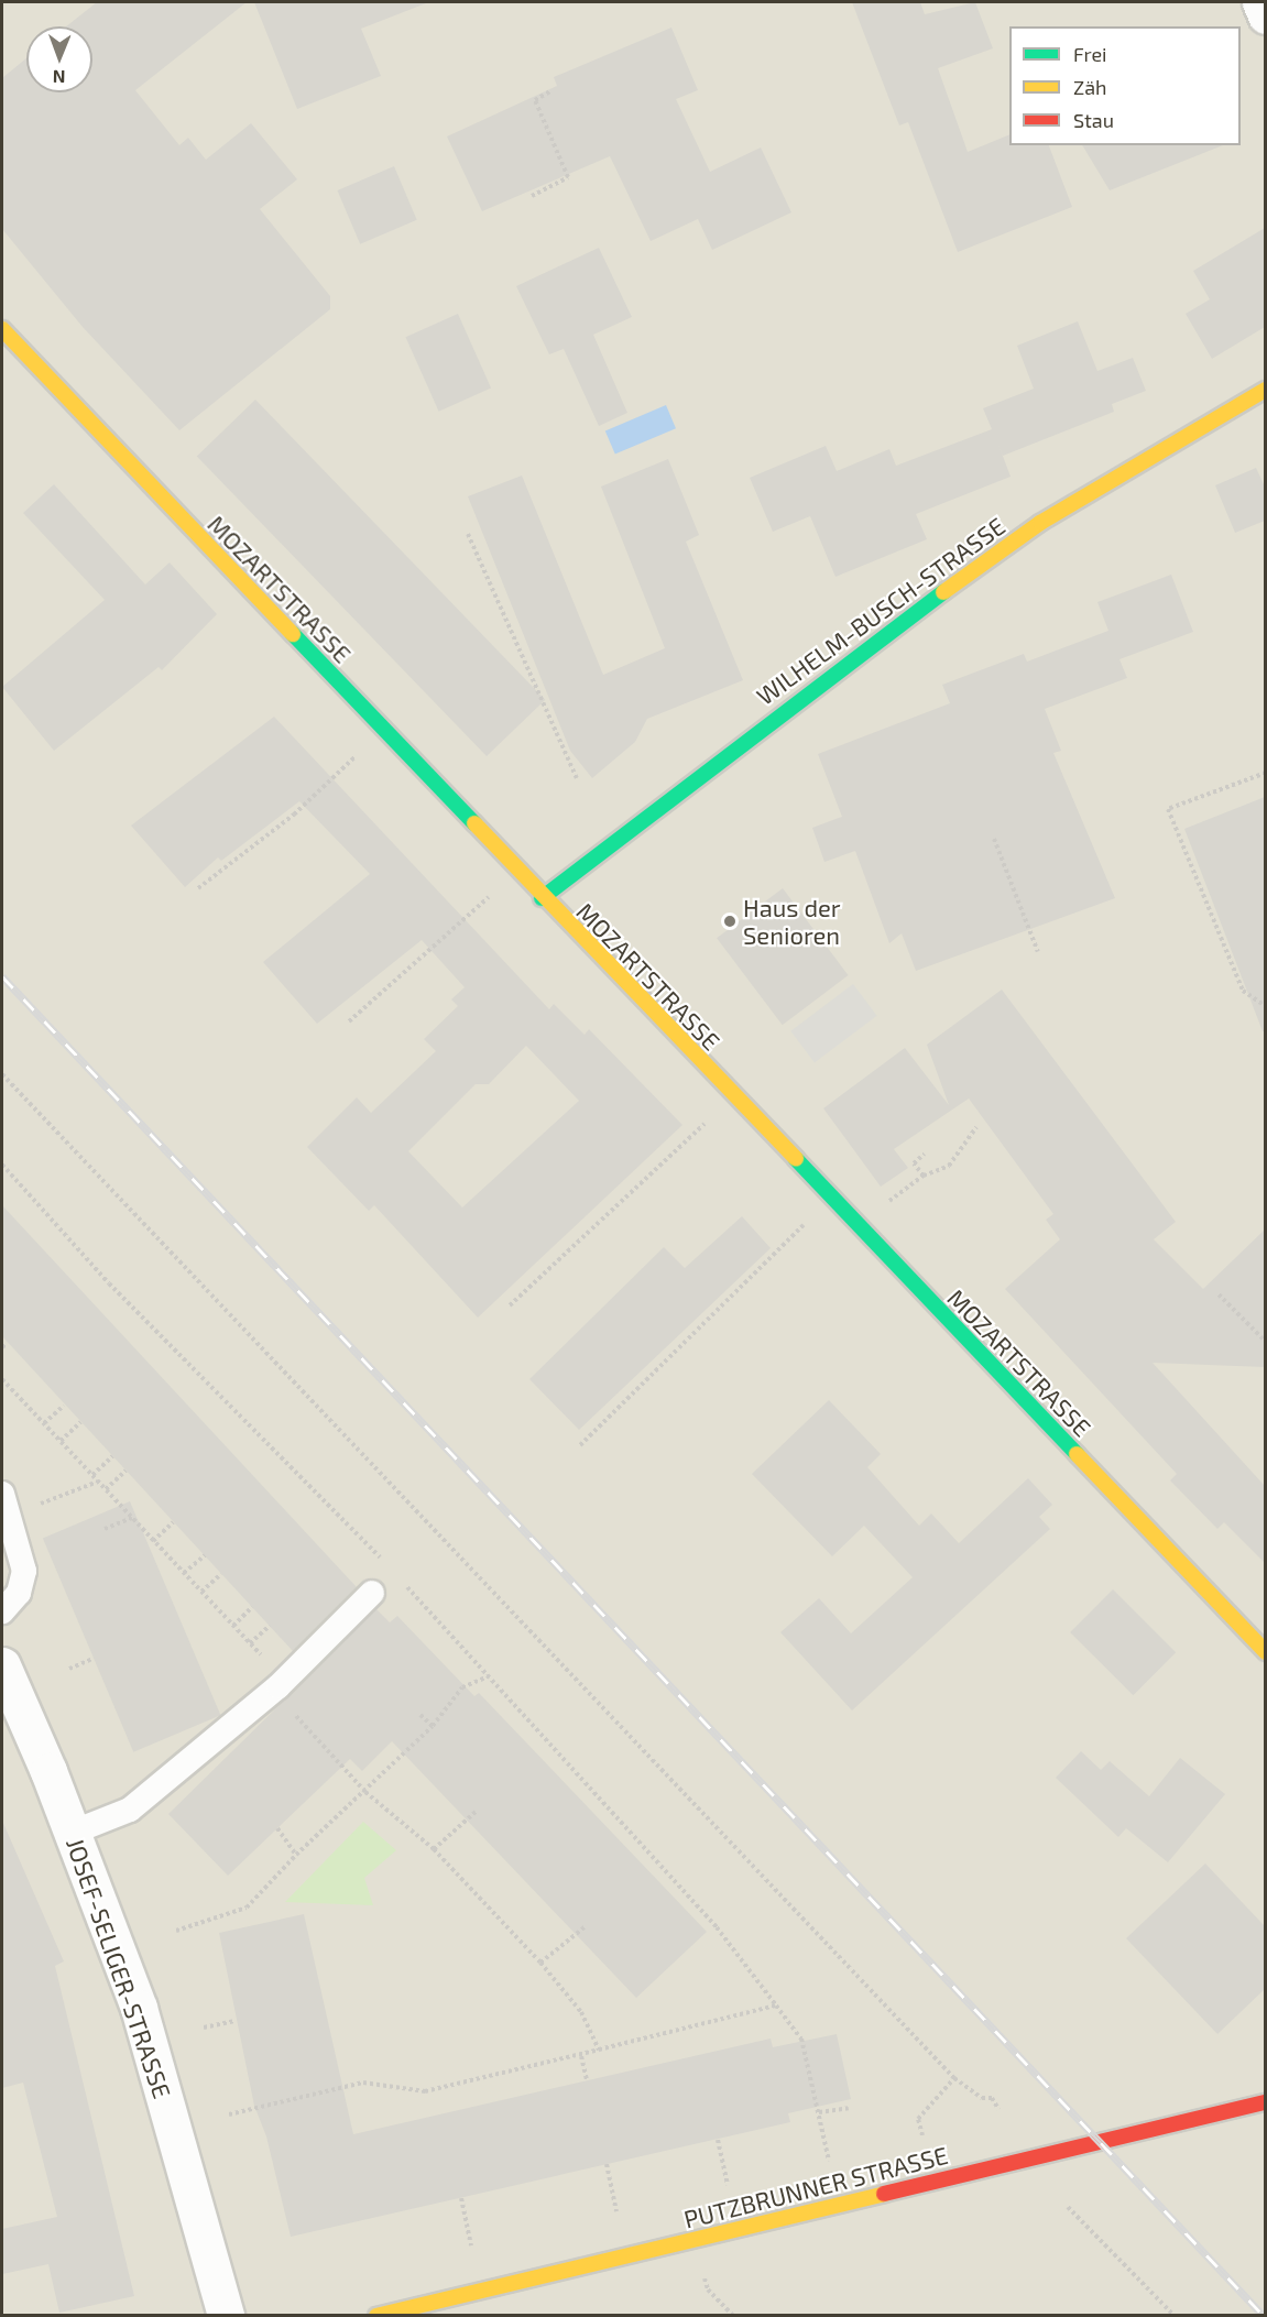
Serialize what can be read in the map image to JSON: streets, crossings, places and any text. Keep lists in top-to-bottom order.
{
  "streets": {
    "street": [
      "MOZARTSTRASSE",
      "WILHELM-BUSCH-STRASSE",
      "JOSEF-SELIGER-STRASSE",
      "PUTZBRUNNER STRASSE"
    ]
  },
  "crossings": [
    ["MOZARTSTRASSE", "WILHELM-BUSCH-STRASSE"]
  ],
  "places": ["Haus der Senioren"],
  "legend": ["Frei", "Zäh", "Stau"],
  "north": "bottom"
}
